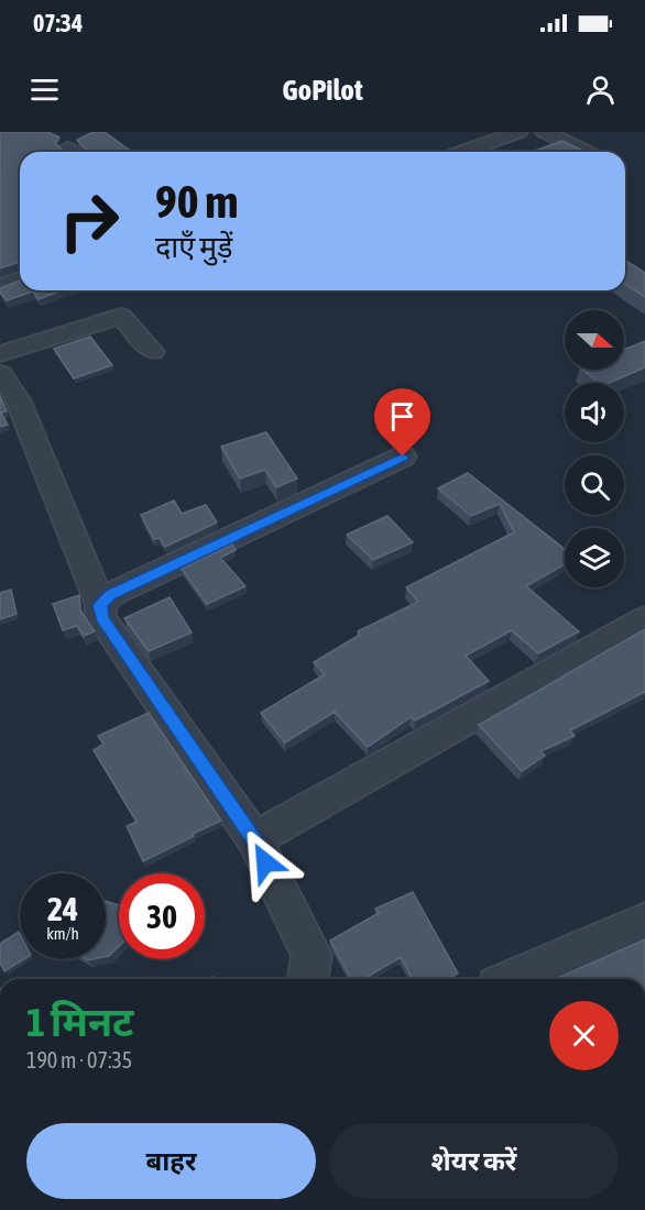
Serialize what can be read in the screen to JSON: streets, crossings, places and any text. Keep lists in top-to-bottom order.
{
  "north": "right",
  "page": {
    "status": "07:34",
    "header": "GoPilot",
    "turn": ["90 m", "दाएँ मुड़ें"],
    "speed": "24 km/h",
    "limit": "30",
    "heading": ["1 मिनट", "190 m · 07:35"],
    "buttons": ["बाहर", "शेयर करें"]
  }
}
